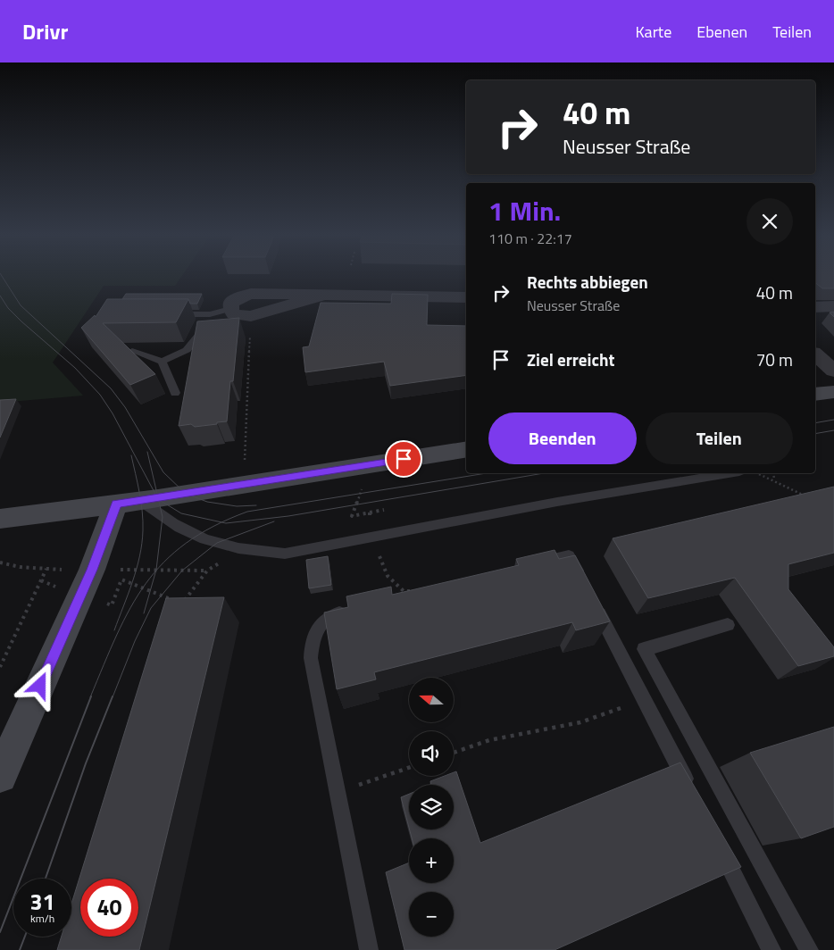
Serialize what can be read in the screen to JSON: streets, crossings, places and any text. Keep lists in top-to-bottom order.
{
  "north": "left",
  "page": {
    "header": "Drivr",
    "nav": ["Karte", "Ebenen", "Teilen"],
    "turn": ["40 m", "Neusser Straße"],
    "heading": ["1 Min.", "110 m · 22:17"],
    "list": [
      {
        "name": "Rechts abbiegen",
        "note": "Neusser Straße",
        "value": "40 m"
      },
      {
        "name": "Ziel erreicht",
        "value": "70 m"
      }
    ],
    "buttons": ["Beenden", "Teilen"],
    "map_buttons": ["+", "−"],
    "speed": "31 km/h",
    "limit": "40"
  }
}
